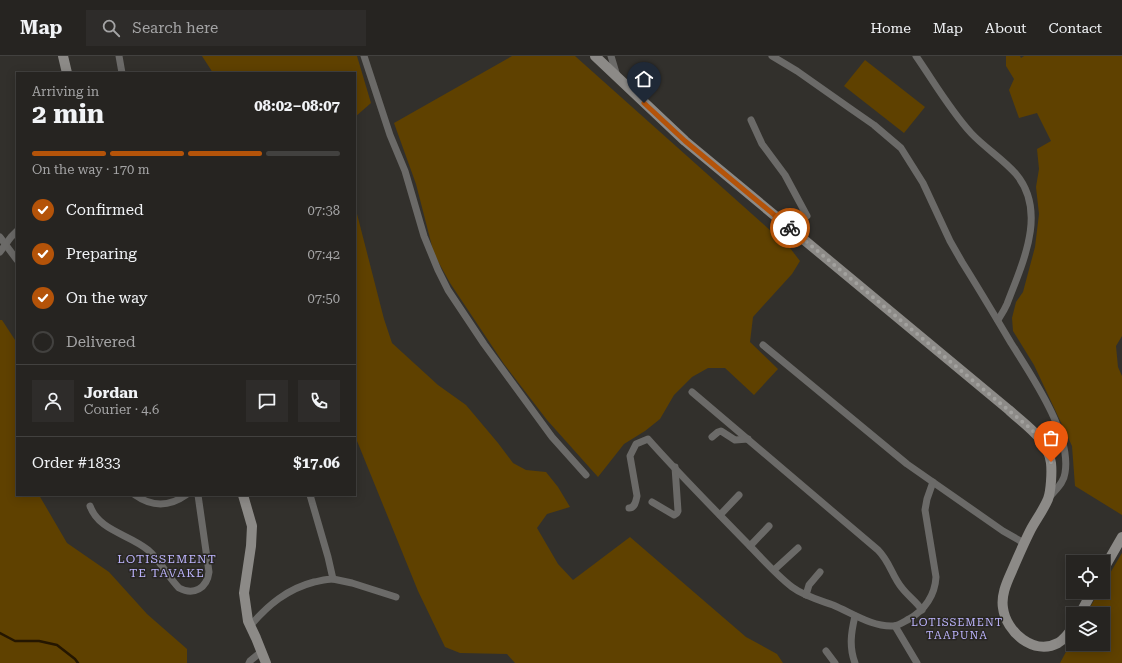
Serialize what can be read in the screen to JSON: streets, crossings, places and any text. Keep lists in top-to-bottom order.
{
  "districts": ["LOTISSEMENT TE TAVAKE", "LOTISSEMENT TAAPUNA"],
  "page": {
    "header": "Map",
    "search": "Search here",
    "nav": [
      "Home",
      "Map",
      "About",
      "Contact"
    ],
    "heading": ["2 min", "Arriving in", "08:02–08:07"],
    "panel": [
      "Jordan",
      "Courier · 4.6",
      "Order #1833",
      "$17.06"
    ],
    "bar": "On the way · 170 m",
    "list": [
      ["Confirmed", "07:38"],
      ["Preparing", "07:42"],
      ["On the way", "07:50"],
      "Delivered"
    ]
  }
}
